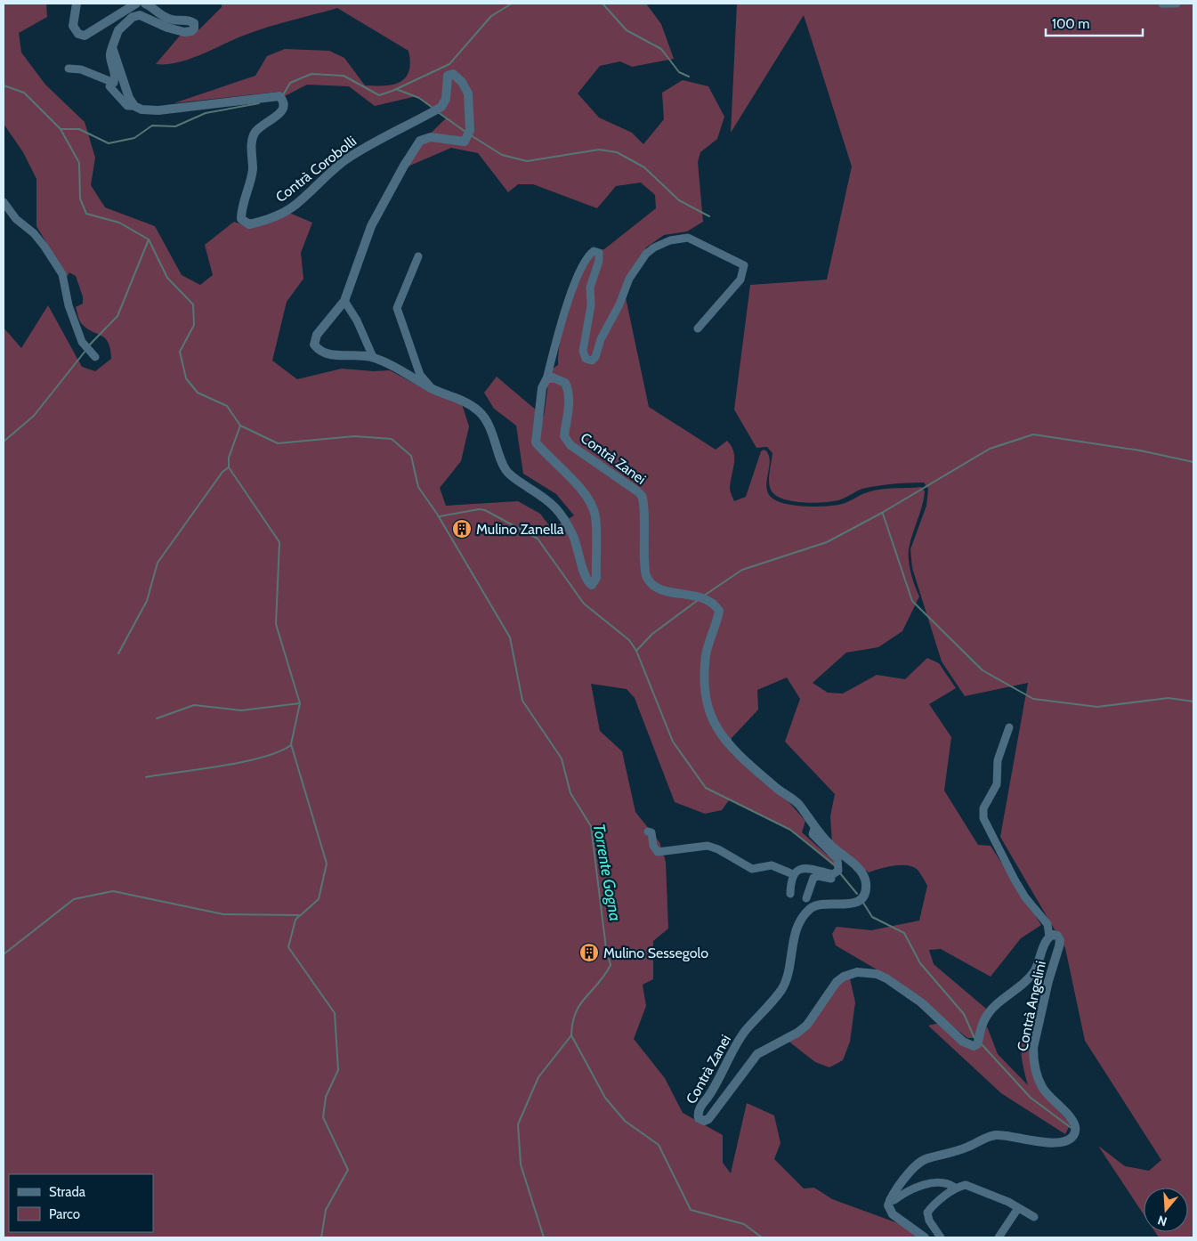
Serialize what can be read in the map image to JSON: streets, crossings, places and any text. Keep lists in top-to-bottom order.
{
  "streets": {
    "street": ["Contrà Corobolli", "Contrà Zanei", "Contrà Angelini"]
  },
  "crossings": [
    ["Contrà Corobolli", "Contrà Zanei"],
    ["Contrà Zanei", "Contrà Angelini"]
  ],
  "water": ["Torrente Gogna"],
  "places": {
    "building": ["Mulino Zanella", "Mulino Sessegolo"]
  },
  "legend": ["Strada", "Parco"],
  "scale_bar": "100 m",
  "north": "bottom"
}
